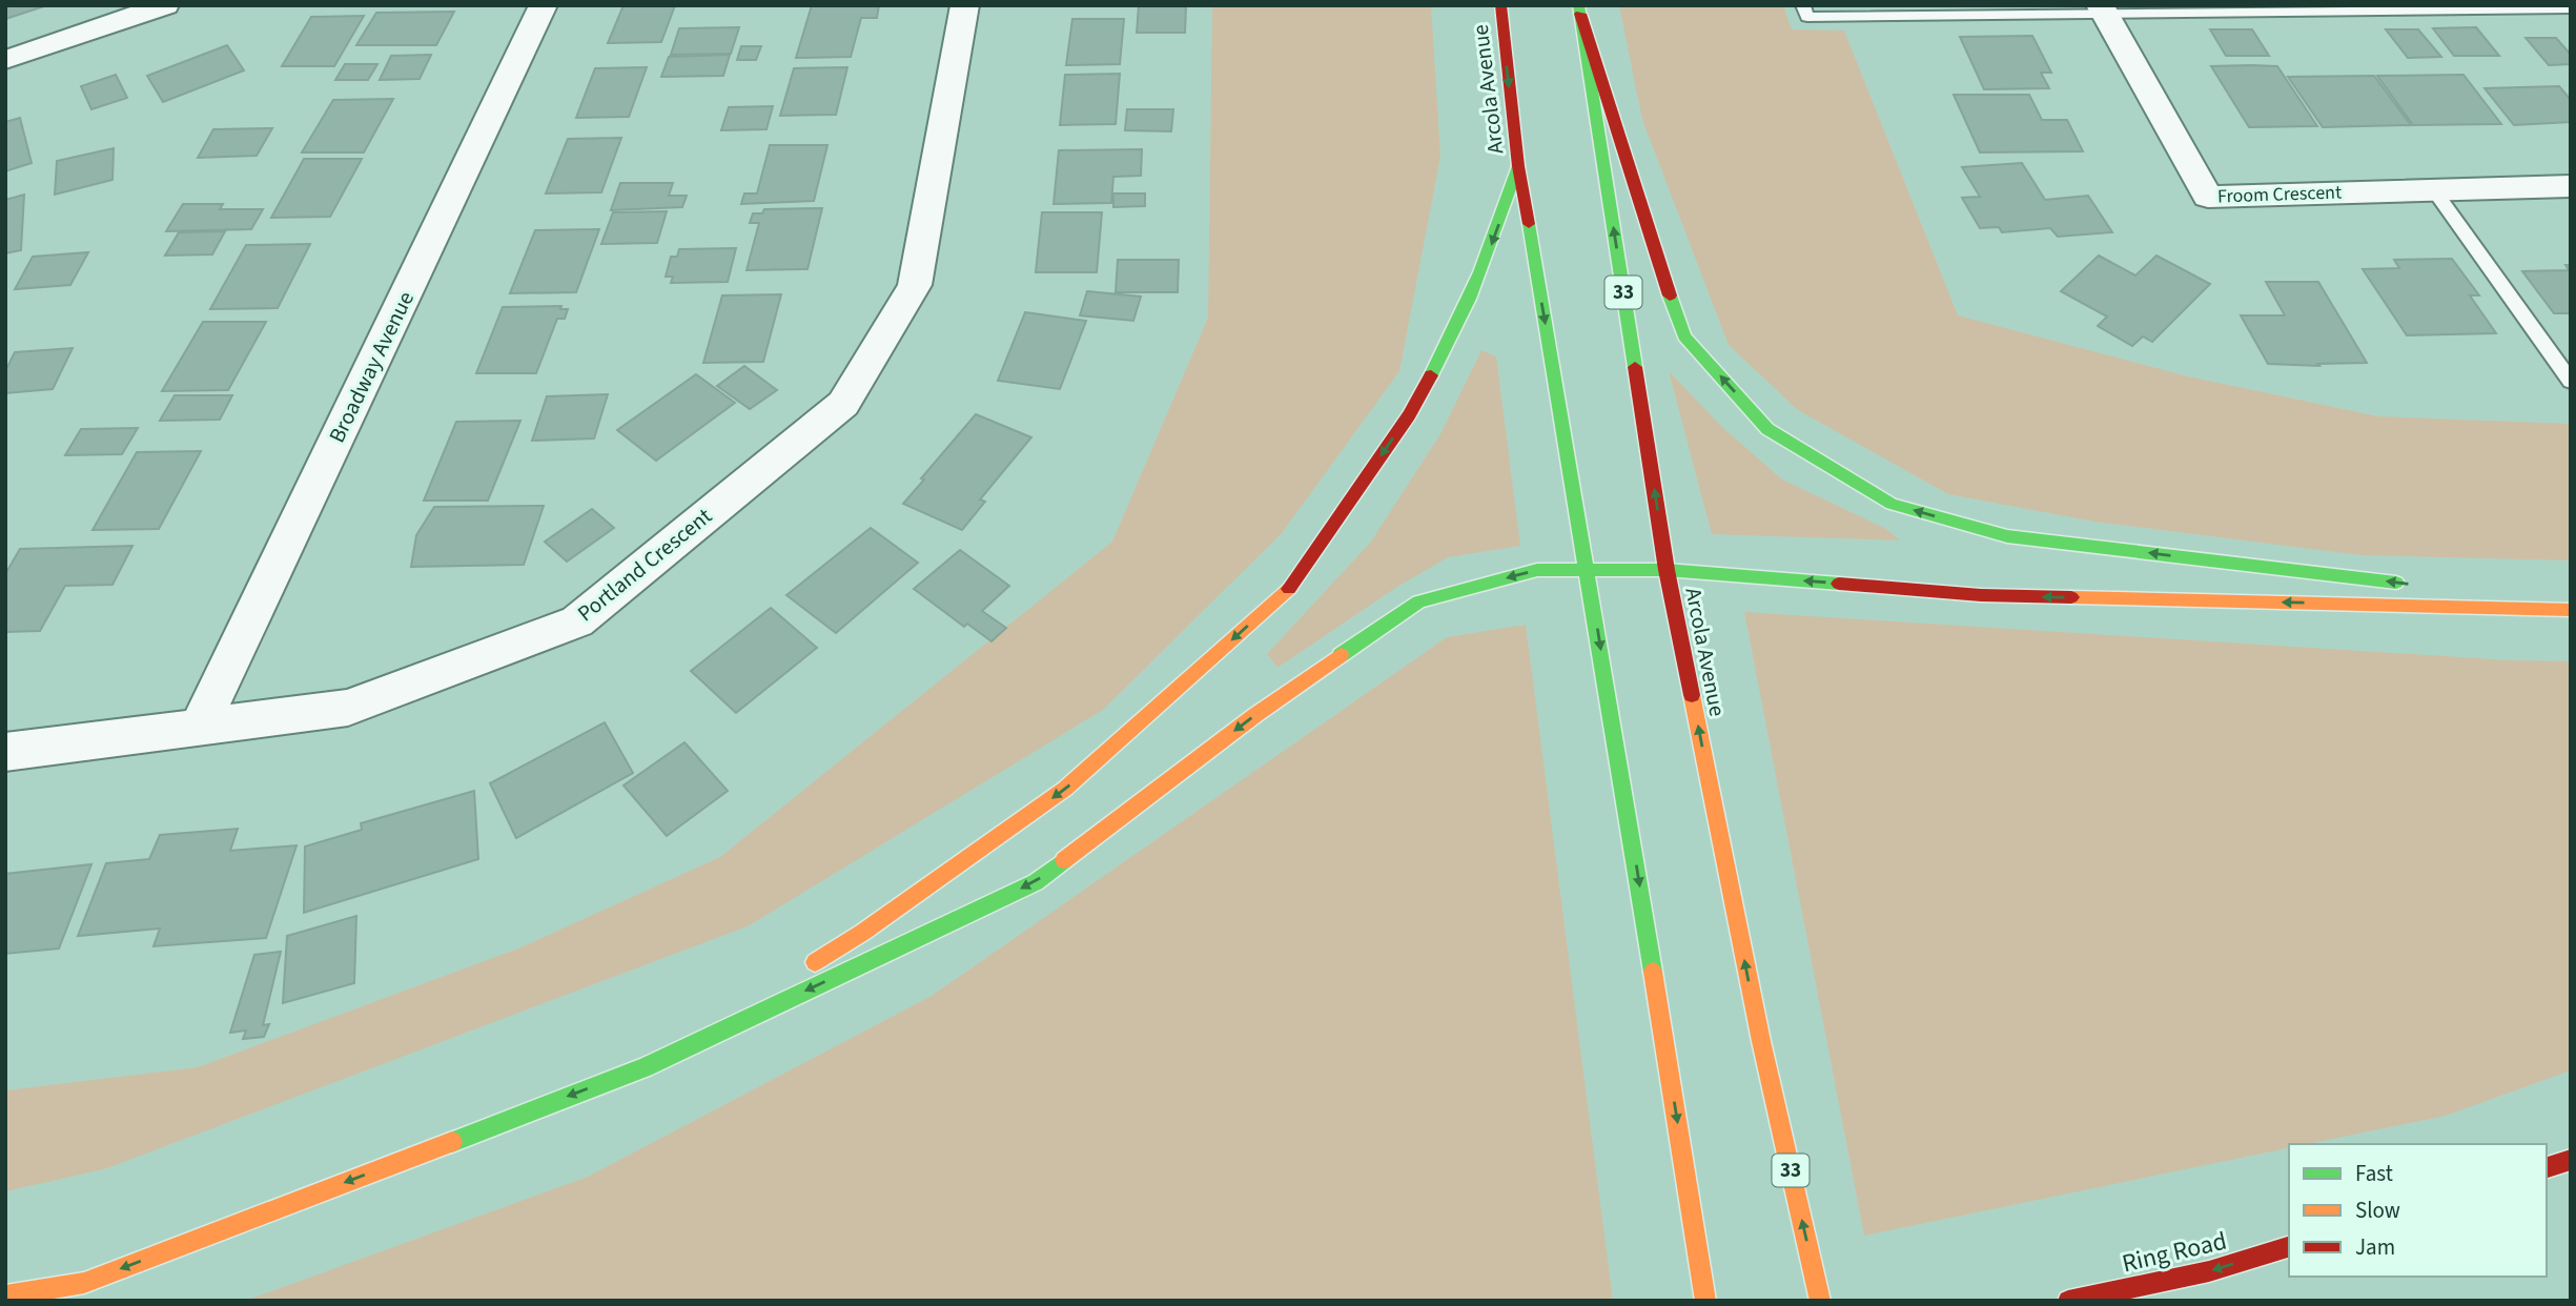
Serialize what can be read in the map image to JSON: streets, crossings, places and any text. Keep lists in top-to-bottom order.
{
  "streets": {
    "main road": ["Arcola Avenue", "33", "Ring Road"],
    "street": ["Froom Crescent", "Broadway Avenue", "Portland Crescent"]
  },
  "crossings": [
    ["Broadway Avenue", "Portland Crescent"]
  ],
  "one_way": ["Ring Road"],
  "legend": ["Fast", "Slow", "Jam"]
}
